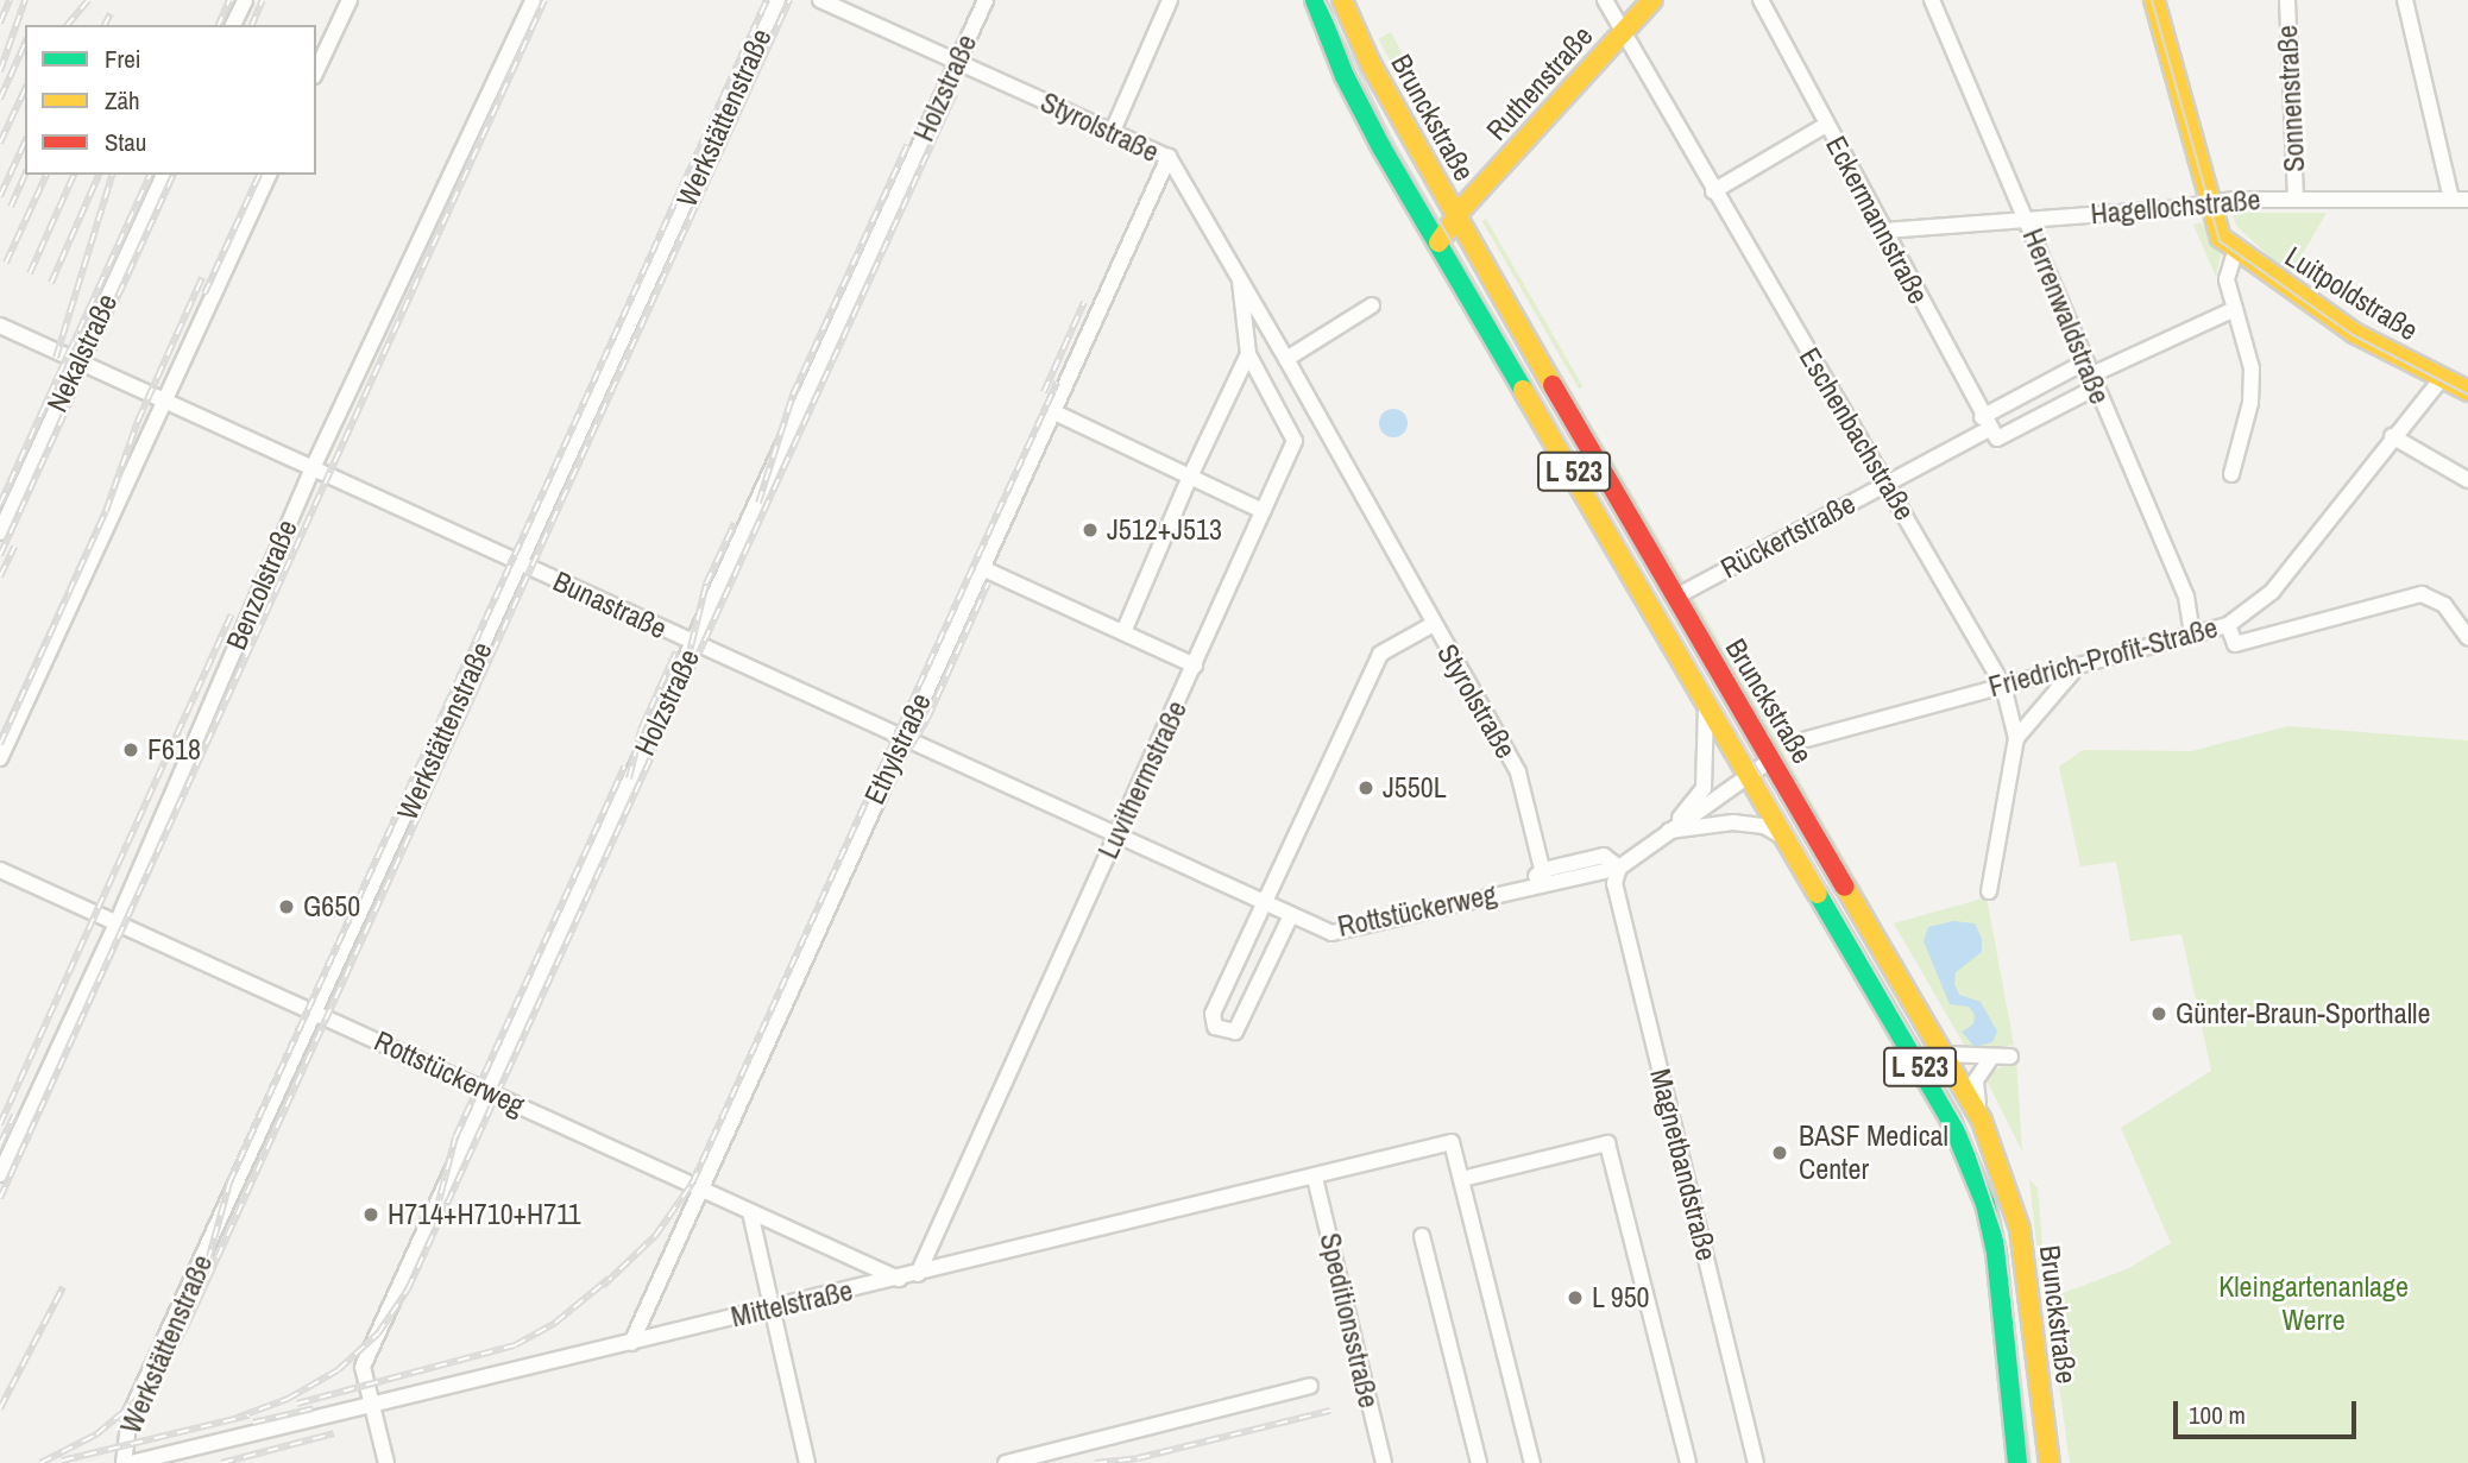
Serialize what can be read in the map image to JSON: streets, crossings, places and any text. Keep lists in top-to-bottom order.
{
  "streets": {
    "main road": [
      "Ruthenstraße",
      "Brunckstraße",
      "Luitpoldstraße",
      "L 523"
    ],
    "street": [
      "Holzstraße",
      "Sonnenstraße",
      "Werkstättenstraße",
      "Styrolstraße",
      "Hagellochstraße",
      "Eckermannstraße",
      "Herrenwaldstraße",
      "Nekalstraße",
      "Eschenbachstraße",
      "Rückertstraße",
      "Benzolstraße",
      "Bunastraße",
      "Friedrich-Profit-Straße",
      "Ethylstraße",
      "Luvithermstraße",
      "Rottstückerweg",
      "Magnetbandstraße",
      "Mittelstraße",
      "Speditionsstraße"
    ]
  },
  "crossings": [
    ["Ruthenstraße", "Brunckstraße"],
    ["Ruthenstraße", "Eschenbachstraße"],
    ["Holzstraße", "Styrolstraße"],
    ["Holzstraße", "Bunastraße"],
    ["Holzstraße", "Rottstückerweg"],
    ["Holzstraße", "Mittelstraße"],
    ["Sonnenstraße", "Hagellochstraße"],
    ["Werkstättenstraße", "Bunastraße"],
    ["Werkstättenstraße", "Rottstückerweg"],
    ["Brunckstraße", "Rückertstraße"],
    ["Brunckstraße", "Rottstückerweg"],
    ["Styrolstraße", "Ethylstraße"],
    ["Styrolstraße", "Luvithermstraße"],
    ["Styrolstraße", "Rottstückerweg"],
    ["Hagellochstraße", "Eckermannstraße"],
    ["Hagellochstraße", "Luitpoldstraße"],
    ["Hagellochstraße", "Herrenwaldstraße"],
    ["Eckermannstraße", "Rückertstraße"],
    ["Luitpoldstraße", "Friedrich-Profit-Straße"],
    ["Herrenwaldstraße", "Rückertstraße"],
    ["Herrenwaldstraße", "Friedrich-Profit-Straße"],
    ["Nekalstraße", "Bunastraße"],
    ["Eschenbachstraße", "Rückertstraße"],
    ["Eschenbachstraße", "Friedrich-Profit-Straße"],
    ["Benzolstraße", "Bunastraße"],
    ["Benzolstraße", "Rottstückerweg"],
    ["Bunastraße", "Ethylstraße"],
    ["Bunastraße", "Luvithermstraße"],
    ["Bunastraße", "Rottstückerweg"],
    ["Ethylstraße", "Rottstückerweg"],
    ["Ethylstraße", "Mittelstraße"],
    ["Luvithermstraße", "Mittelstraße"],
    ["Rottstückerweg", "Magnetbandstraße"],
    ["Rottstückerweg", "Mittelstraße"],
    ["Mittelstraße", "Speditionsstraße"]
  ],
  "parks": ["Kleingartenanlage Werre"],
  "places": [
    "J512+J513",
    "F618",
    "J550L",
    "G650",
    "Günter-Braun-Sporthalle",
    "BASF Medical Center",
    "H714+H710+H711",
    "L 950"
  ],
  "legend": ["Frei", "Zäh", "Stau"],
  "scale_bar": "100 m"
}
